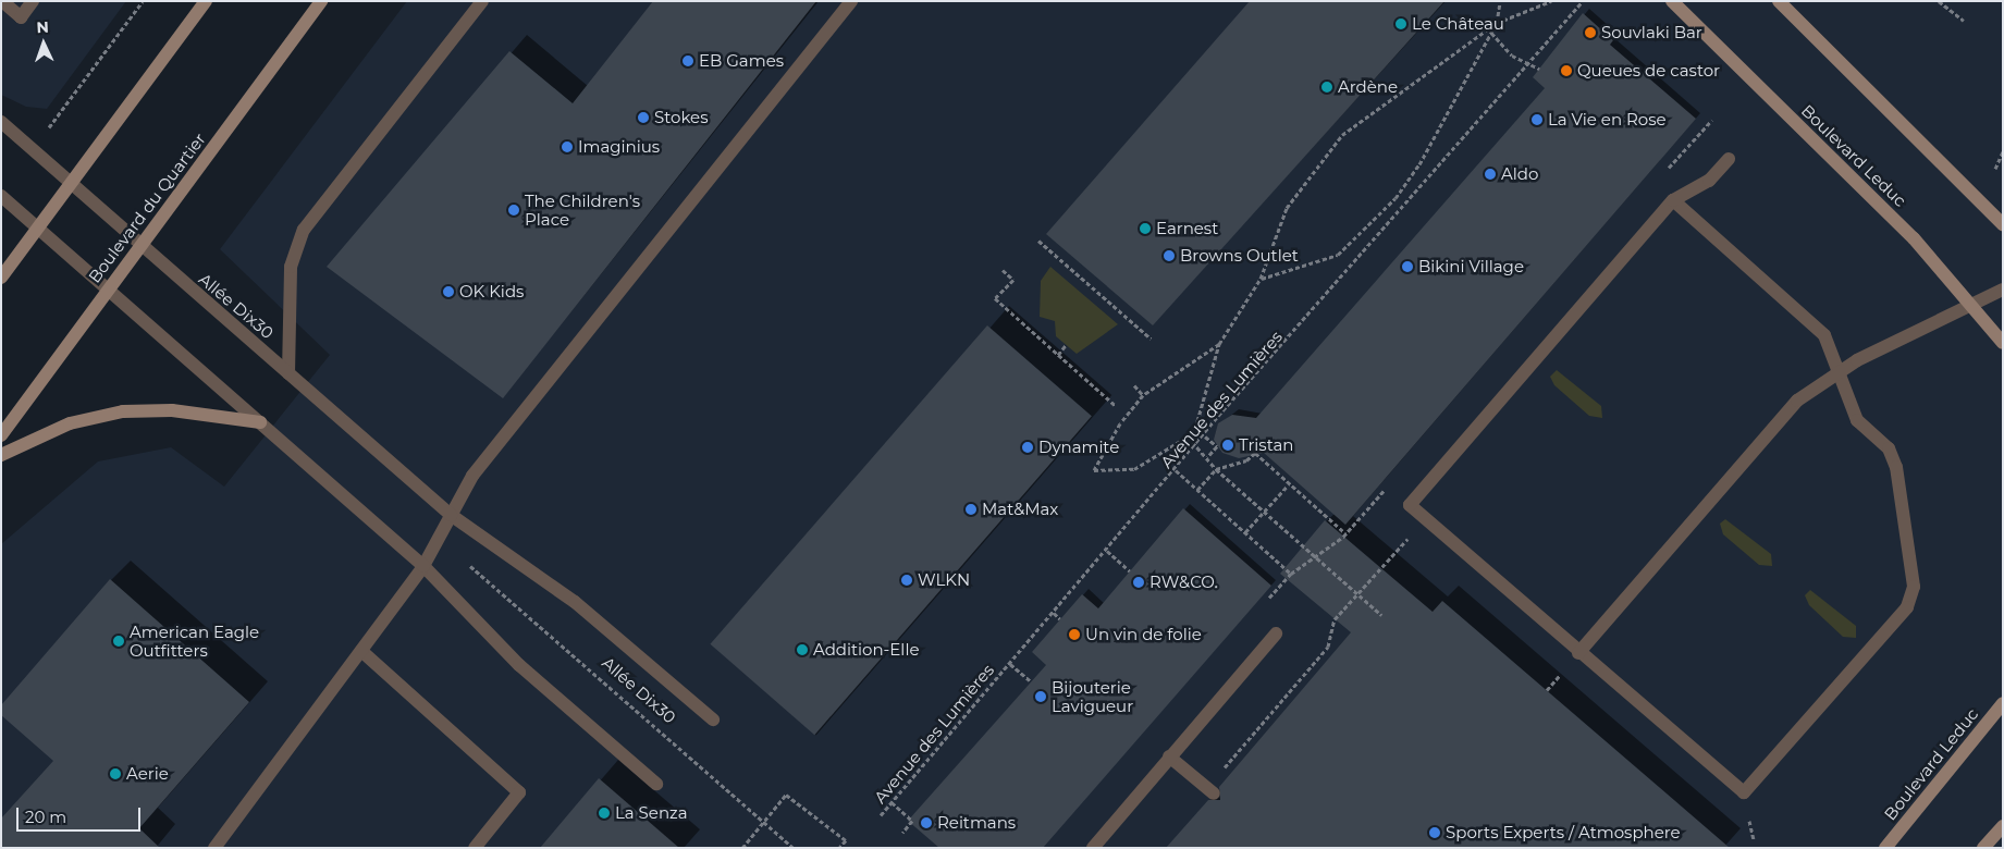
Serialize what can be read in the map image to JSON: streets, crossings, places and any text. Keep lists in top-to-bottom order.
{
  "streets": {
    "main road": ["Boulevard Leduc", "Boulevard du Quartier"],
    "street": ["Allée Dix30"],
    "path": ["Avenue des Lumières"]
  },
  "crossings": [
    ["Boulevard du Quartier", "Allée Dix30"]
  ],
  "places": [
    "Le Château",
    "Souvlaki Bar",
    "EB Games",
    "Queues de castor",
    "Ardène",
    "Stokes",
    "La Vie en Rose",
    "Imaginius",
    "Aldo",
    "The Children's Place",
    "Earnest",
    "Browns Outlet",
    "Bikini Village",
    "OK Kids",
    "Tristan",
    "Dynamite",
    "Mat&Max",
    "WLKN",
    "RW&CO.",
    "Un vin de folie",
    "American Eagle Outfitters",
    "Addition-Elle",
    "Bijouterie Lavigueur",
    "Aerie",
    "La Senza",
    "Reitmans",
    "Sports Experts / Atmosphere"
  ],
  "scale_bar": "20 m",
  "north": "top"
}
